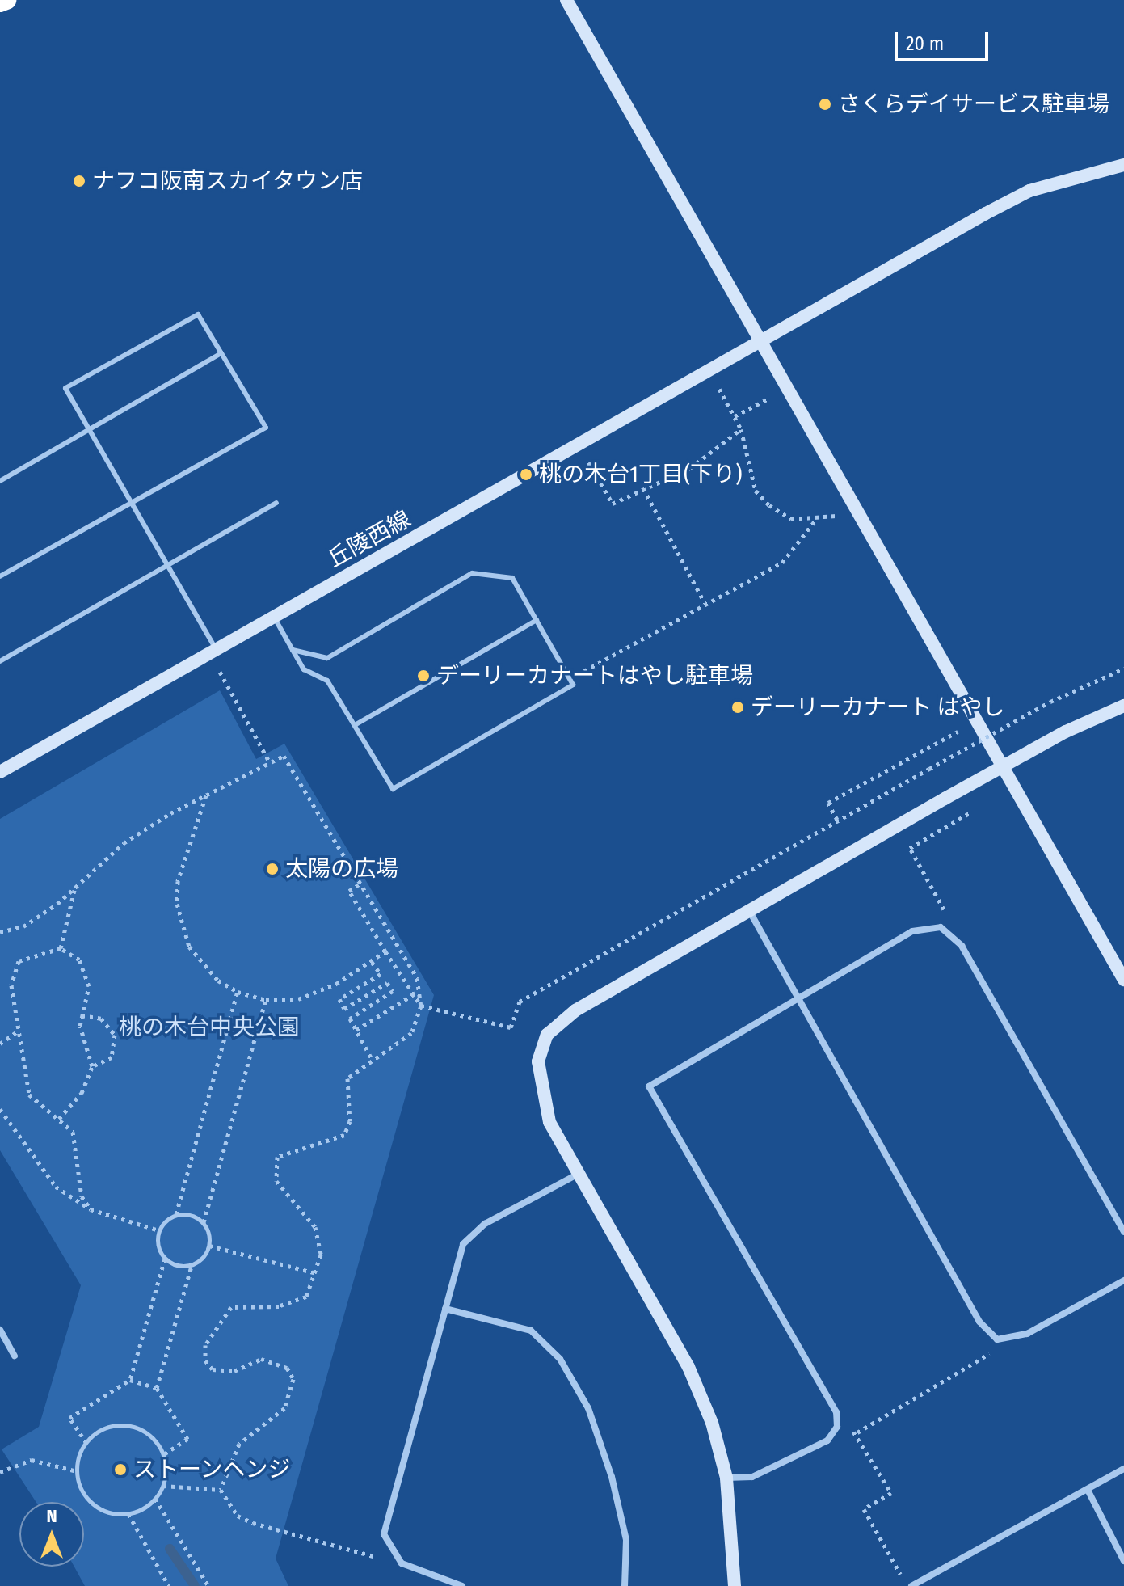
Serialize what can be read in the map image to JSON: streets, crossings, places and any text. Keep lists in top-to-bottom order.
{
  "streets": {
    "street": ["丘陵西線"]
  },
  "parks": ["桃の木台中央公園"],
  "places": [
    "さくらデイサービス駐車場",
    "ナフコ阪南スカイタウン店",
    "桃の木台1丁目(下り)",
    "デーリーカナートはやし駐車場",
    "デーリーカナート はやし",
    "太陽の広場",
    "ストーンヘンジ"
  ],
  "scale_bar": "20 m",
  "north": "top"
}
